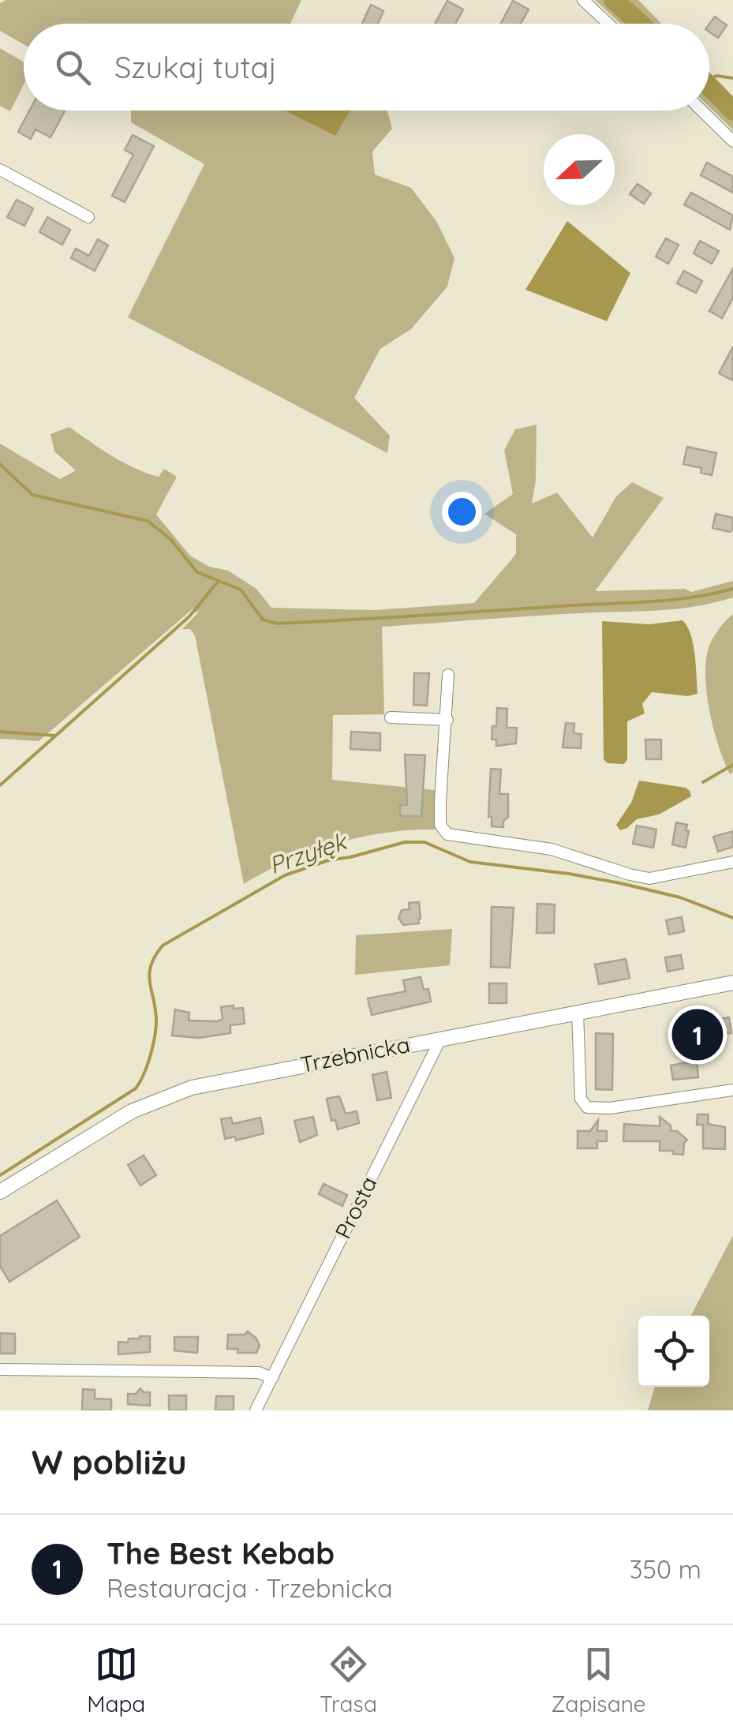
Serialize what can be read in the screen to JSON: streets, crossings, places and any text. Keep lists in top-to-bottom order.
{
  "streets": {
    "street": ["Trzebnicka", "Prosta"]
  },
  "crossings": [
    ["Trzebnicka", "Prosta"]
  ],
  "water": ["Przyłęk"],
  "north": "left",
  "page": {
    "search": "Szukaj tutaj",
    "pins": "1",
    "heading": "W pobliżu",
    "list": [
      {
        "mark": "1",
        "name": "The Best Kebab",
        "note": "Restauracja · Trzebnicka",
        "value": "350 m"
      }
    ],
    "nav": ["Mapa", "Trasa", "Zapisane"]
  }
}
